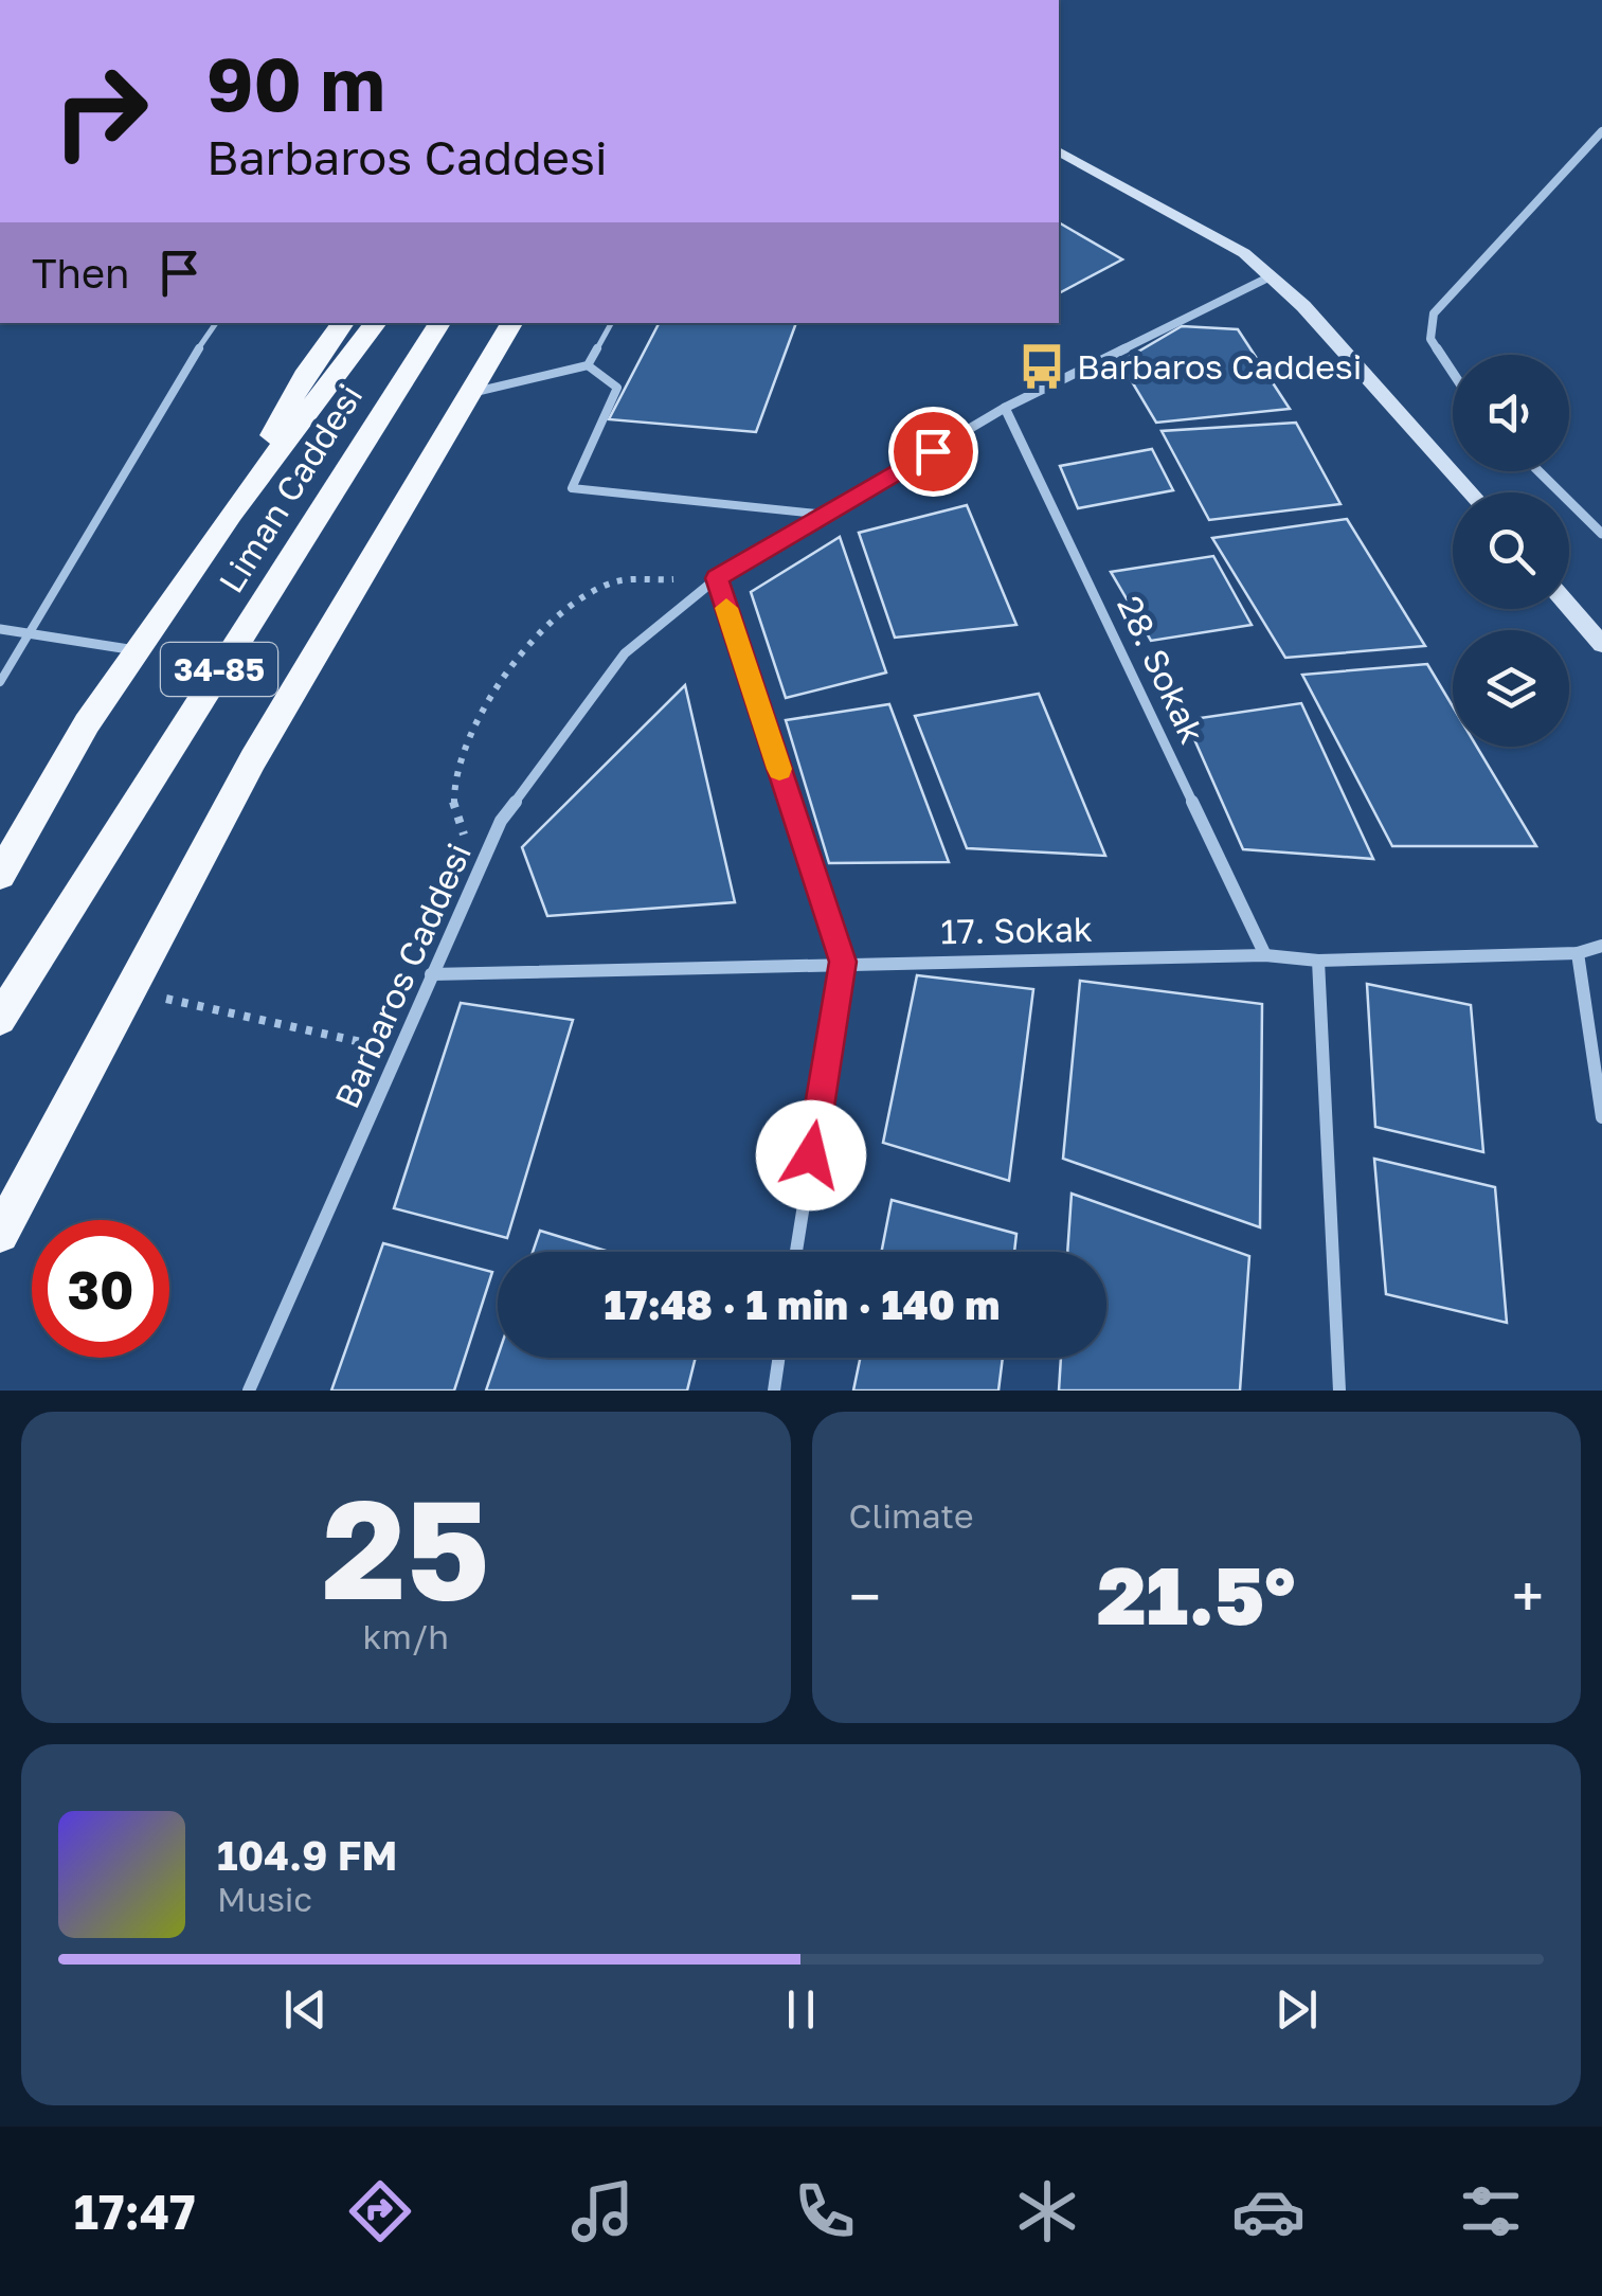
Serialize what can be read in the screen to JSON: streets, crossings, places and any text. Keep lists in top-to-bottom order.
{
  "streets": {
    "highway": ["Liman Caddesi", "34-85"],
    "street": ["28. Sokak", "17. Sokak", "Barbaros Caddesi"]
  },
  "crossings": [
    ["28. Sokak", "17. Sokak"],
    ["28. Sokak", "Barbaros Caddesi"],
    ["17. Sokak", "Barbaros Caddesi"]
  ],
  "places": {
    "bus stop": ["Barbaros Caddesi"]
  },
  "page": {
    "turn": ["90 m", "Barbaros Caddesi"],
    "then": "Then",
    "limit": "30",
    "trip": "17:48 · 1 min · 140 m",
    "tile": [
      ["25", "km/h"],
      "Climate"
    ],
    "heat": ["−", "21.5°", "+"],
    "song": ["104.9 FM", "Music"],
    "tabs": "17:47"
  }
}
